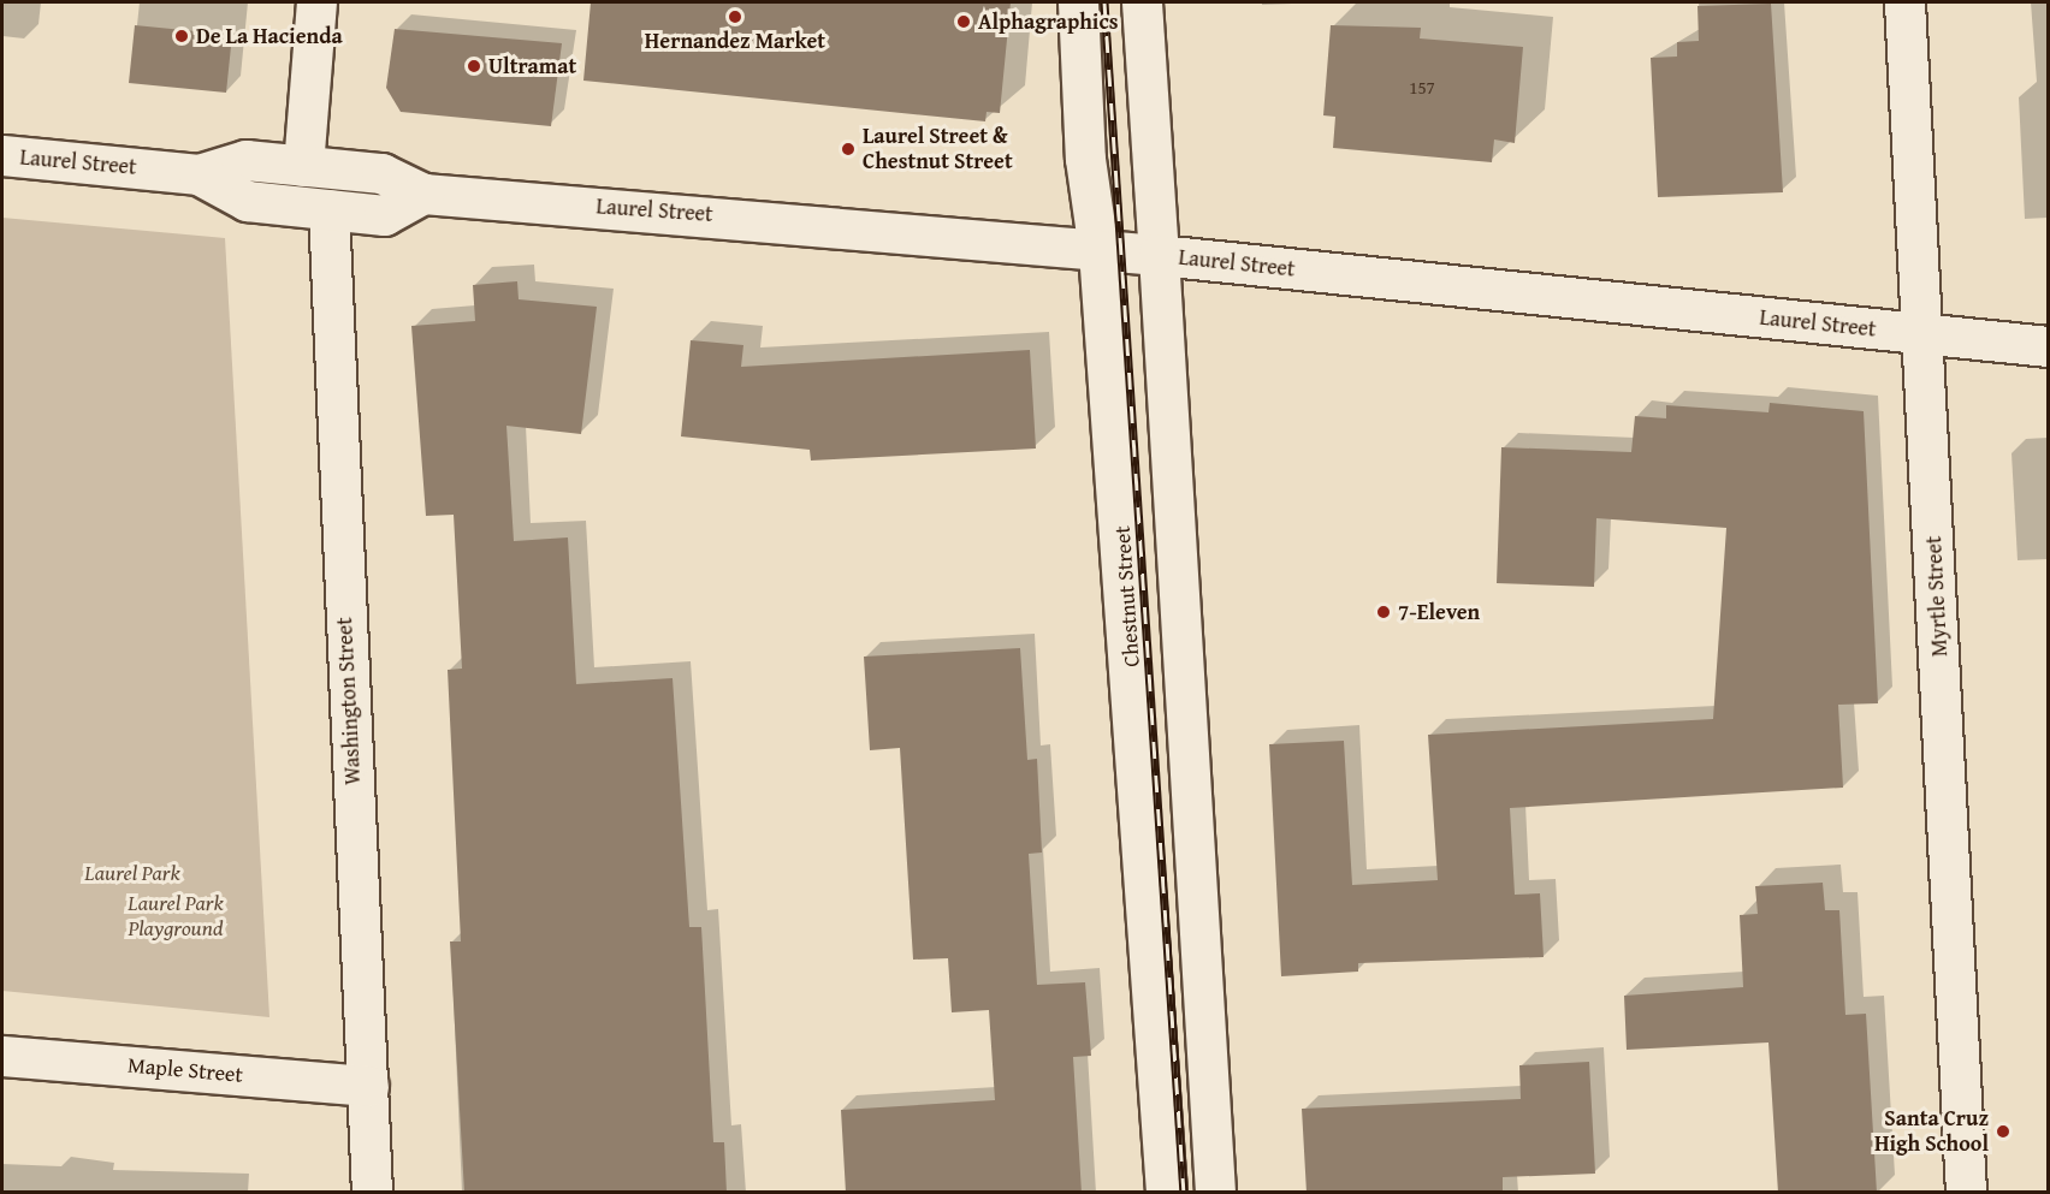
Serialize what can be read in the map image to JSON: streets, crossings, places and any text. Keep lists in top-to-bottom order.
{
  "streets": {
    "main road": [
      "Laurel Street",
      "Chestnut Street",
      "Myrtle Street",
      "Washington Street",
      "Maple Street"
    ]
  },
  "crossings": [
    ["Laurel Street", "Chestnut Street"],
    ["Laurel Street", "Myrtle Street"],
    ["Laurel Street", "Washington Street"],
    ["Washington Street", "Maple Street"]
  ],
  "parks": ["Laurel Park", "Laurel Park Playground"],
  "places": [
    "Hernandez Market",
    "Alphagraphics",
    "De La Hacienda",
    "Ultramat",
    "Laurel Street & Chestnut Street",
    "7-Eleven",
    "Santa Cruz High School"
  ],
  "house_numbers": ["157"]
}
